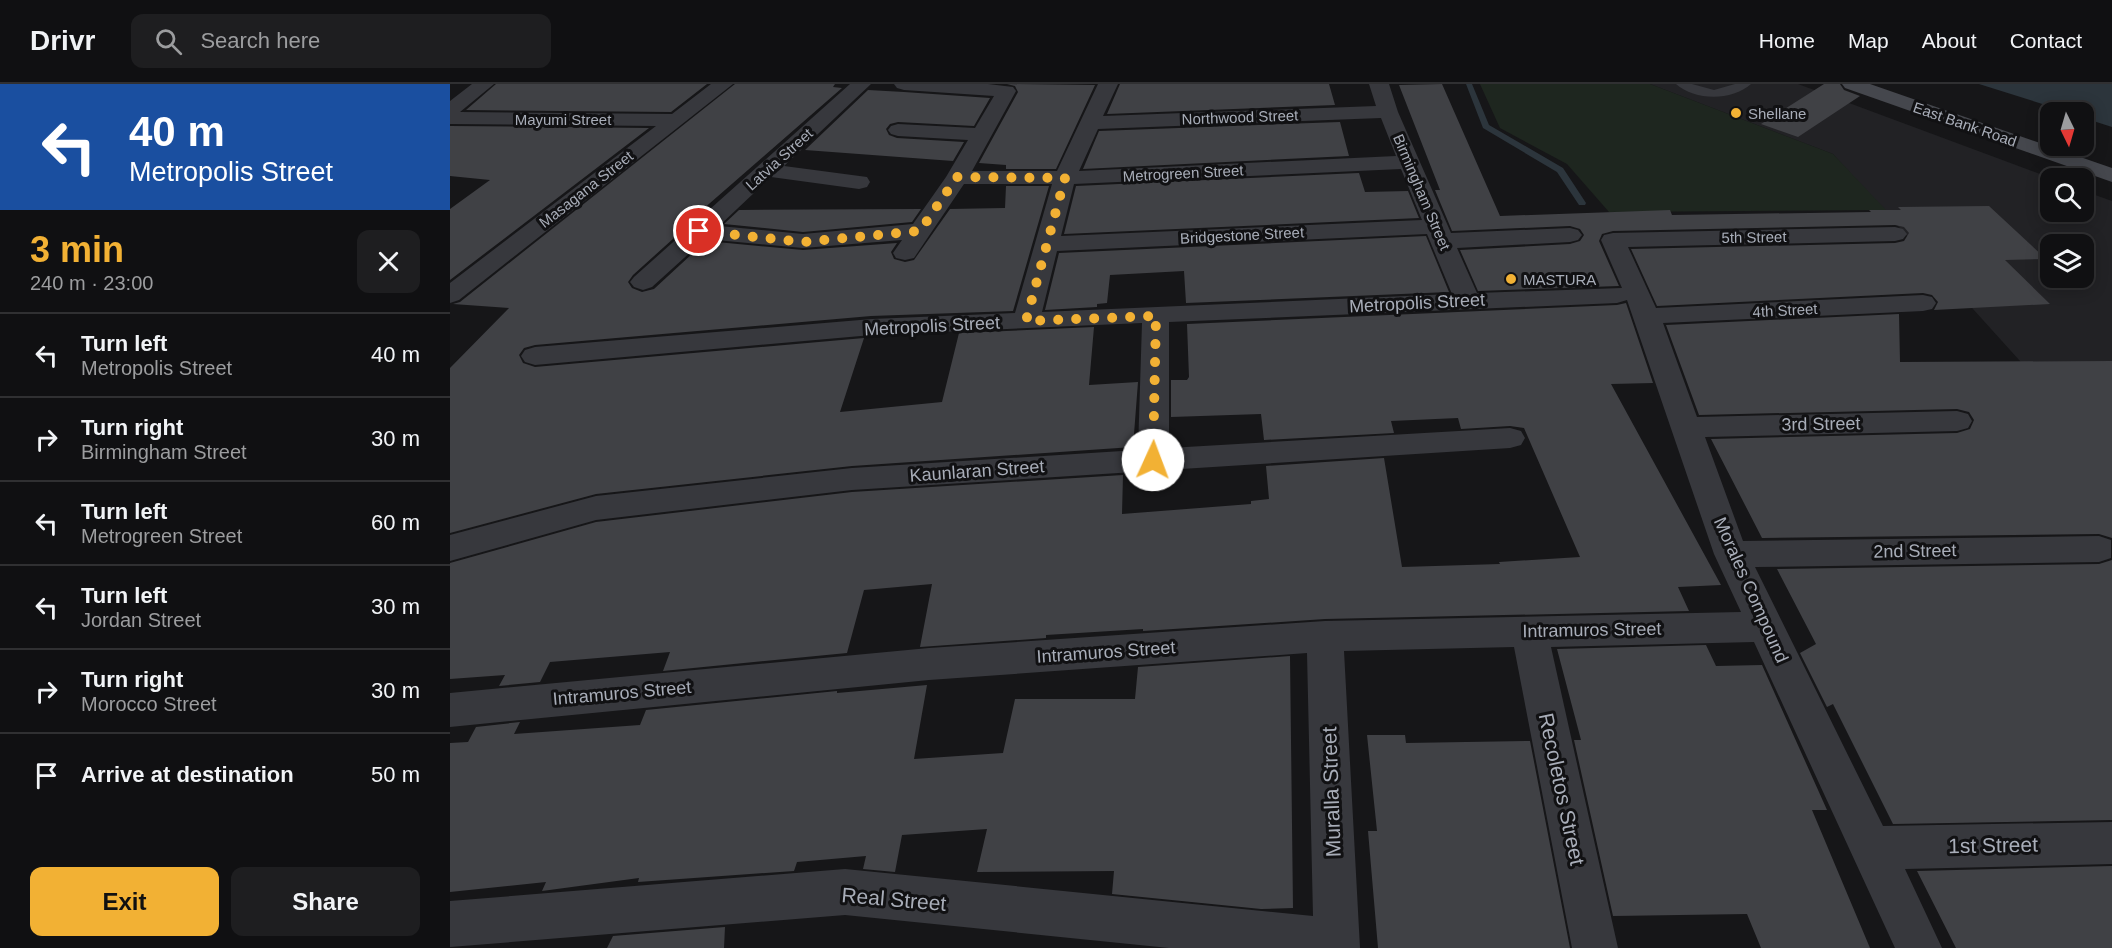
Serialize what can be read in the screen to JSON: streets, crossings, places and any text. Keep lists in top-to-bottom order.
{
  "streets": {
    "main road": ["East Bank Road"],
    "street": [
      "Northwood Street",
      "Mayumi Street",
      "Latvia Street",
      "Metrogreen Street",
      "Masagana Street",
      "Birmingham Street",
      "Bridgestone Street",
      "5th Street",
      "Metropolis Street",
      "4th Street",
      "3rd Street",
      "Kaunlaran Street",
      "2nd Street",
      "Morales Compound",
      "Intramuros Street",
      "Recoletos Street",
      "Muralla Street",
      "1st Street",
      "Real Street"
    ]
  },
  "crossings": [
    ["Northwood Street", "Birmingham Street"],
    ["Mayumi Street", "Masagana Street"],
    ["Metrogreen Street", "Birmingham Street"],
    ["Birmingham Street", "Bridgestone Street"],
    ["Birmingham Street", "Metropolis Street"],
    ["5th Street", "Morales Compound"],
    ["4th Street", "Morales Compound"],
    ["3rd Street", "Morales Compound"],
    ["2nd Street", "Morales Compound"],
    ["Morales Compound", "Intramuros Street"],
    ["Morales Compound", "1st Street"],
    ["Intramuros Street", "Recoletos Street"],
    ["Intramuros Street", "Muralla Street"],
    ["Muralla Street", "Real Street"]
  ],
  "places": ["Shellane", "MASTURA"],
  "north": "bottom",
  "page": {
    "header": "Drivr",
    "search": "Search here",
    "nav": [
      "Home",
      "Map",
      "About",
      "Contact"
    ],
    "turn": ["40 m", "Metropolis Street"],
    "heading": ["3 min", "240 m · 23:00"],
    "list": [
      {
        "name": "Turn left",
        "note": "Metropolis Street",
        "value": "40 m"
      },
      {
        "name": "Turn right",
        "note": "Birmingham Street",
        "value": "30 m"
      },
      {
        "name": "Turn left",
        "note": "Metrogreen Street",
        "value": "60 m"
      },
      {
        "name": "Turn left",
        "note": "Jordan Street",
        "value": "30 m"
      },
      {
        "name": "Turn right",
        "note": "Morocco Street",
        "value": "30 m"
      },
      {
        "name": "Arrive at destination",
        "value": "50 m"
      }
    ],
    "buttons": ["Exit", "Share"]
  }
}
